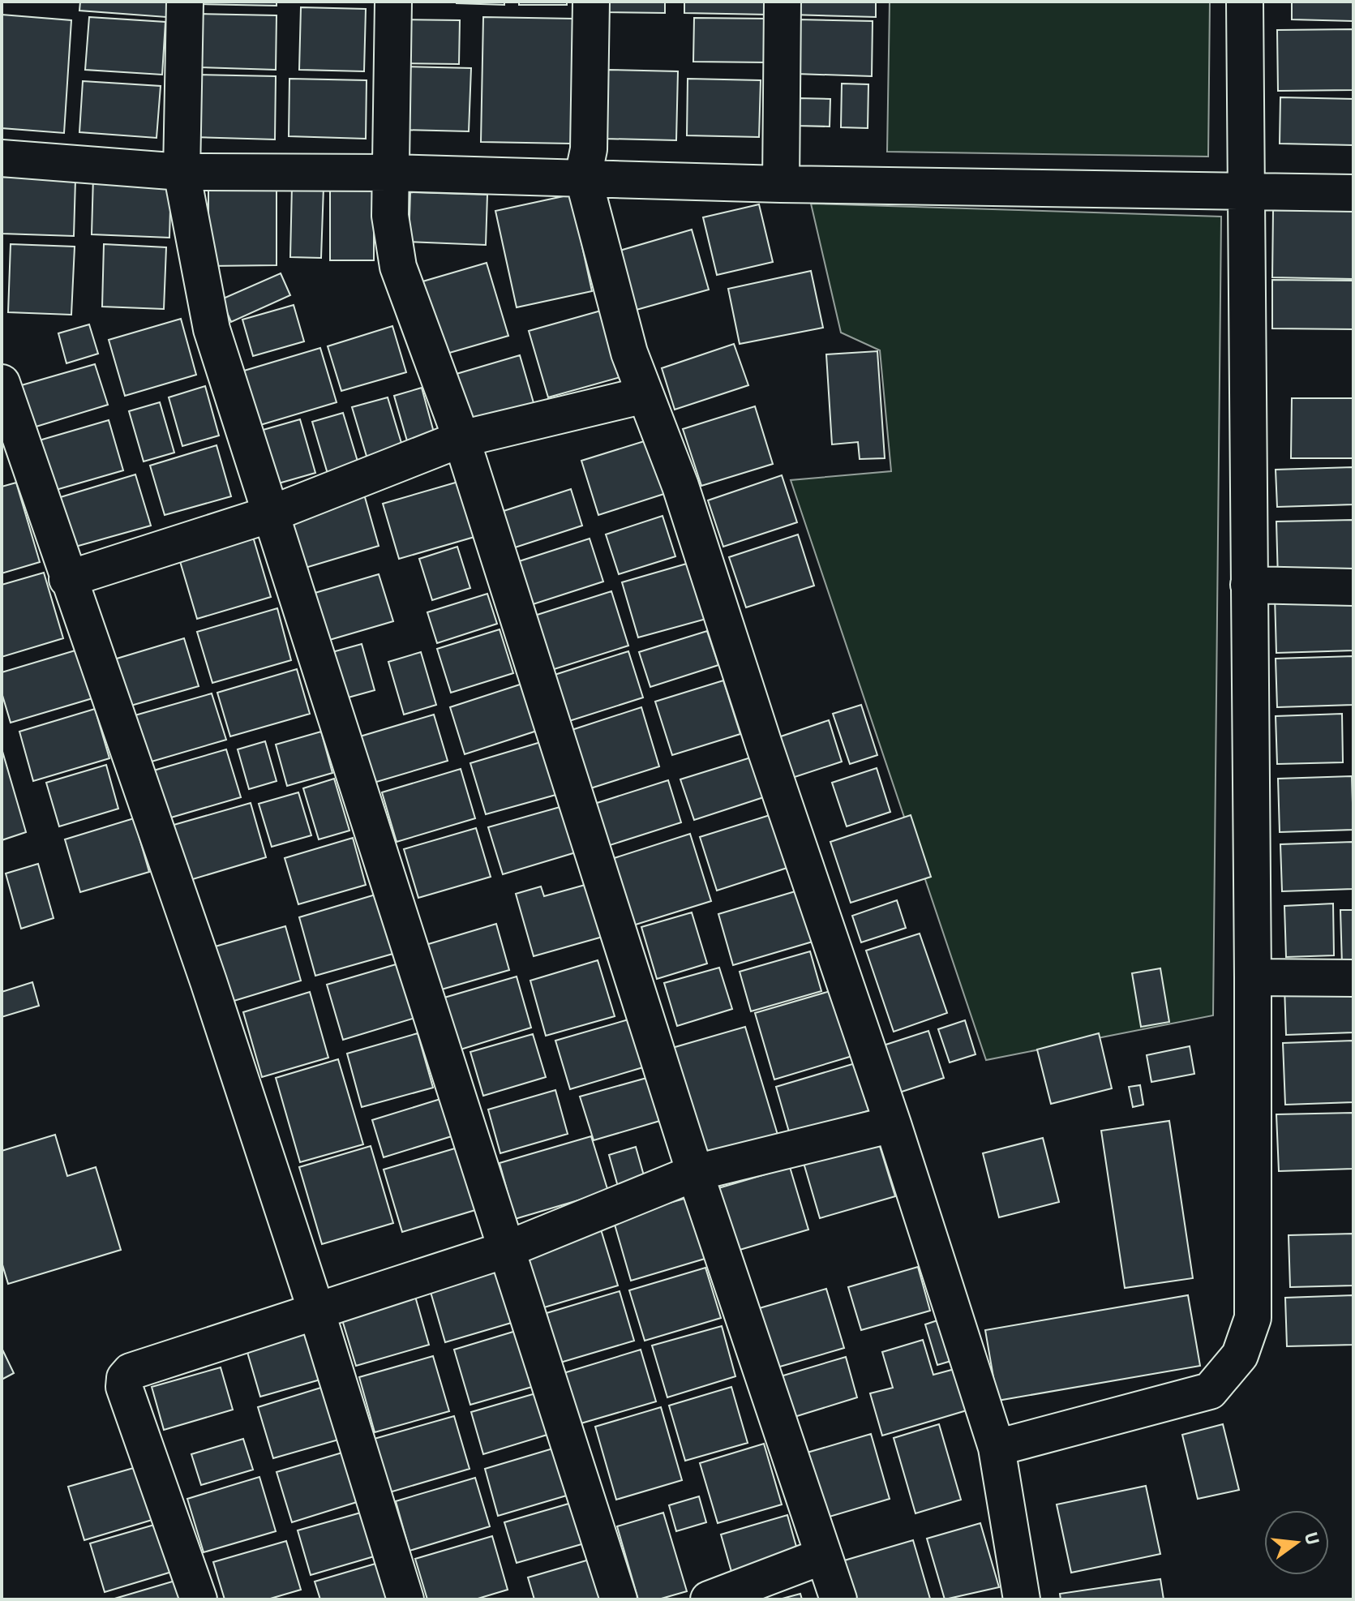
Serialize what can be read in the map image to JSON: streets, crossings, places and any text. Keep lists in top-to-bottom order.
{
  "north": "right"
}
